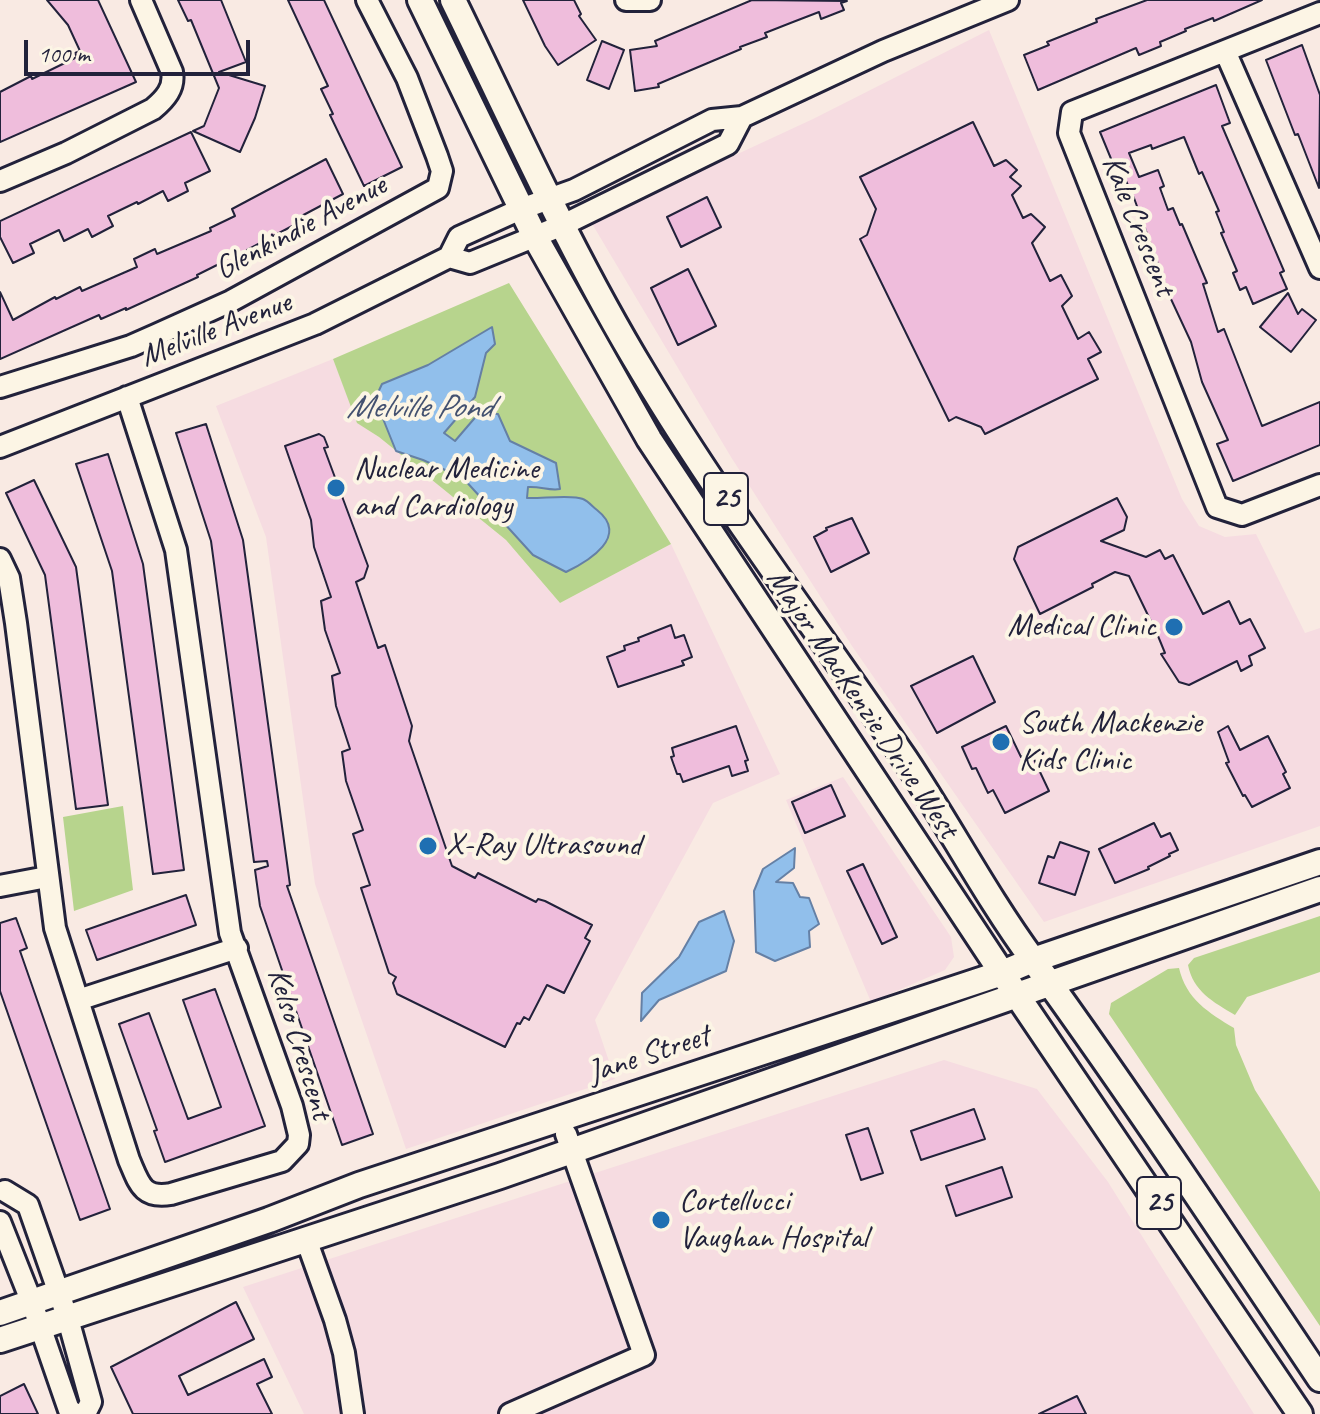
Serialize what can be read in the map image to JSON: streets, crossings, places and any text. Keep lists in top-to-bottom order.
{
  "streets": {
    "main road": ["25", "Major MacKenzie Drive West", "Jane Street"],
    "street": [
      "Kale Crescent",
      "Glenkindie Avenue",
      "Melville Avenue",
      "Kelso Crescent"
    ]
  },
  "crossings": [
    ["Melville Avenue", "Major MacKenzie Drive West"],
    ["Melville Avenue", "Kelso Crescent"],
    ["Major MacKenzie Drive West", "Jane Street"]
  ],
  "water": ["Melville Pond"],
  "places": [
    "Nuclear Medicine and Cardiology",
    "Medical Clinic",
    "South Mackenzie Kids Clinic",
    "X-Ray Ultrasound",
    "Cortellucci Vaughan Hospital"
  ],
  "scale_bar": "100 m"
}
